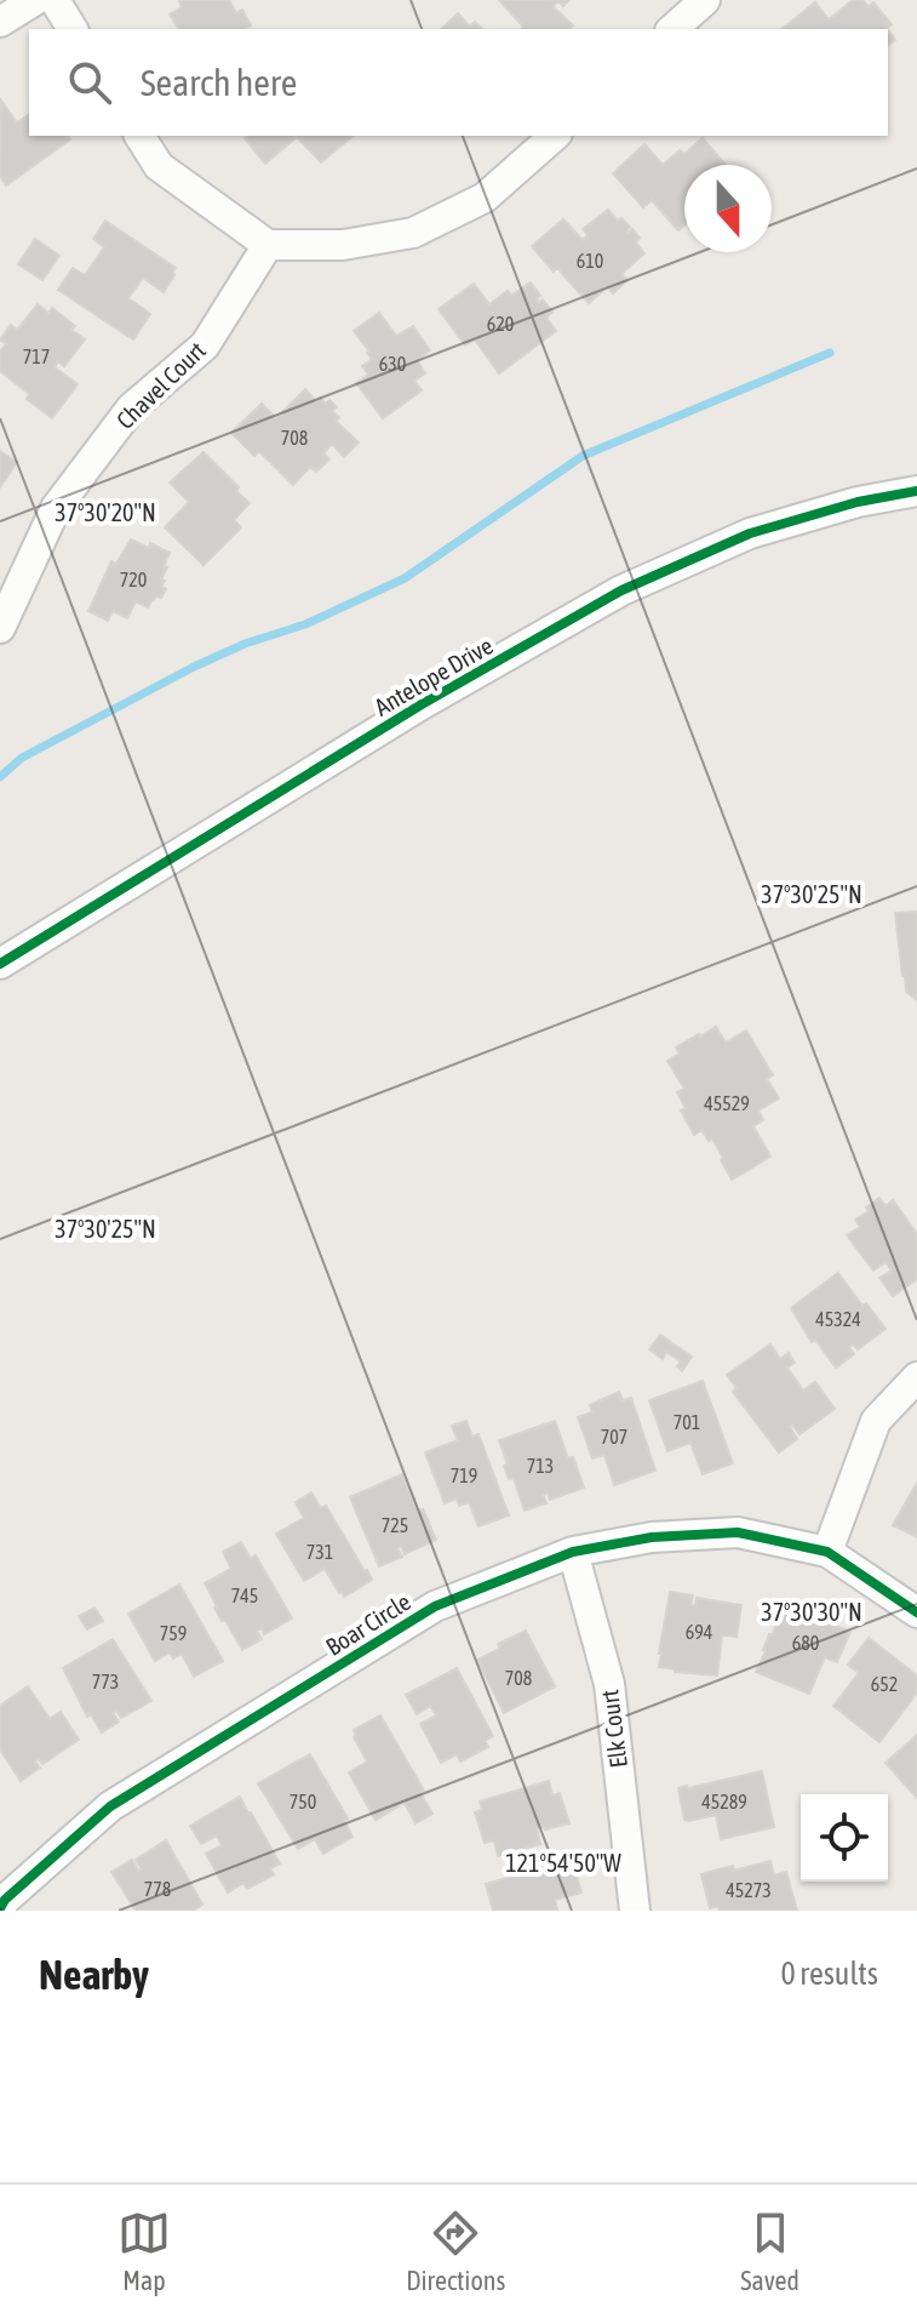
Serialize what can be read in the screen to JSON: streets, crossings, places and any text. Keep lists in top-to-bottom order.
{
  "streets": {
    "street": [
      "Chavel Court",
      "Antelope Drive",
      "Boar Circle",
      "Elk Court"
    ]
  },
  "crossings": [
    ["Boar Circle", "Elk Court"]
  ],
  "house_numbers": [
    "610",
    "620",
    "717",
    "630",
    "708",
    "720",
    "45529",
    "45324",
    "701",
    "707",
    "713",
    "719",
    "725",
    "731",
    "745",
    "694",
    "759",
    "680",
    "708",
    "773",
    "652",
    "750",
    "45289",
    "778",
    "45273"
  ],
  "north": "bottom",
  "page": {
    "search": "Search here",
    "heading": ["Nearby", "0 results"],
    "nav": ["Map", "Directions", "Saved"]
  },
  "coordinates": [
    "37°30'20\"N",
    "37°30'25\"N",
    "37°30'30\"N",
    "121°54'50\"W"
  ]
}
